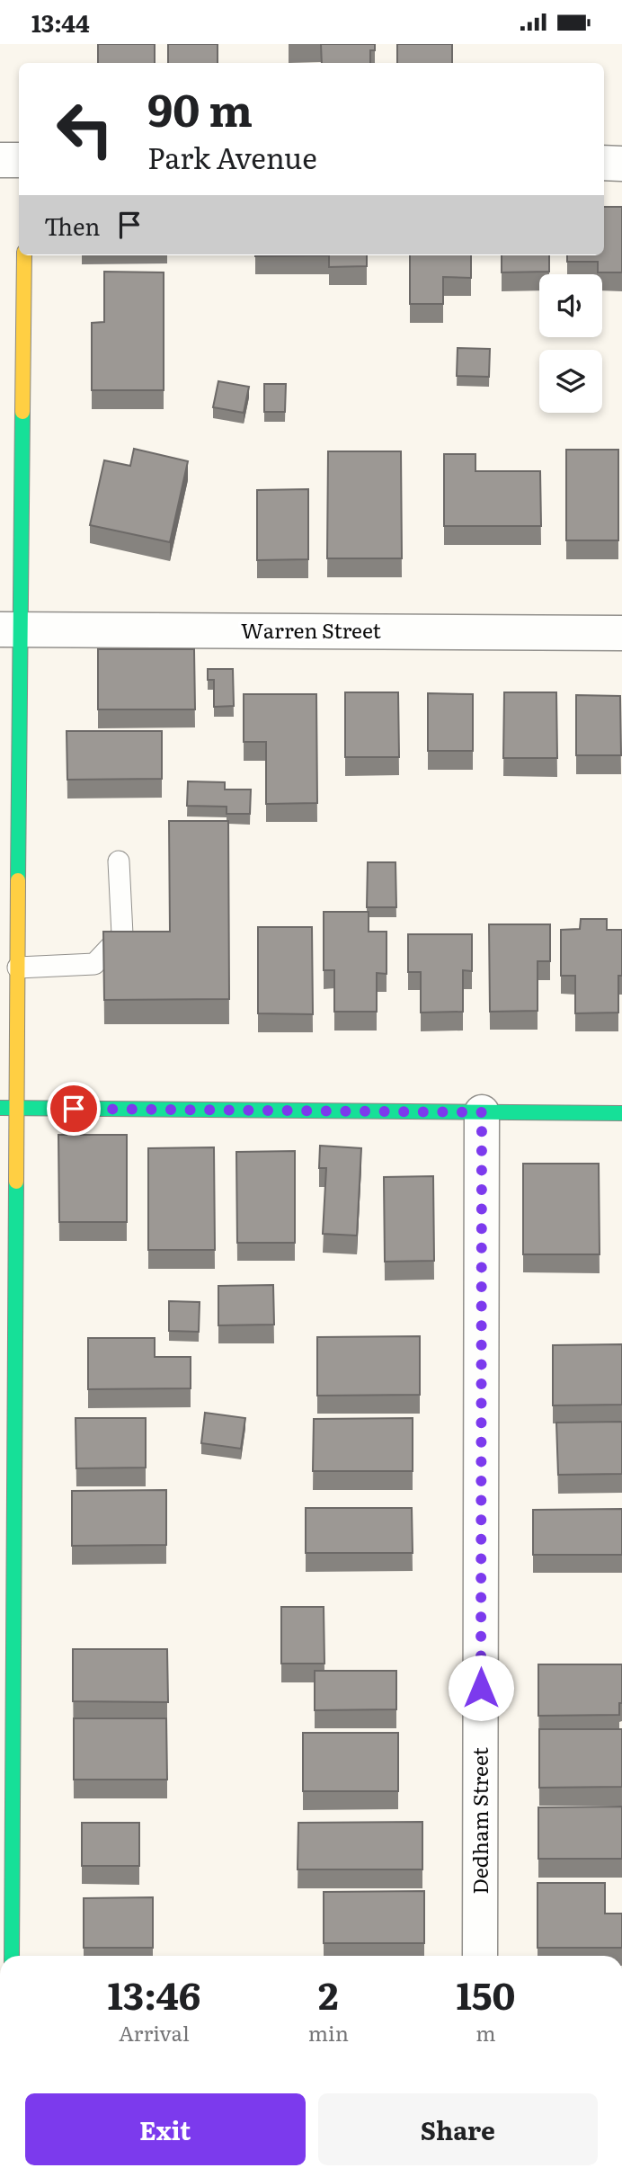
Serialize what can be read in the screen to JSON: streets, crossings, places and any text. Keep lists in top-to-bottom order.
{
  "streets": {
    "street": ["Warren Street", "Dedham Street"]
  },
  "page": {
    "status": "13:44",
    "turn": ["90 m", "Park Avenue"],
    "then": "Then",
    "eta": [
      "13:46",
      "Arrival",
      "2",
      "min",
      "150",
      "m"
    ],
    "buttons": ["Exit", "Share"]
  }
}
